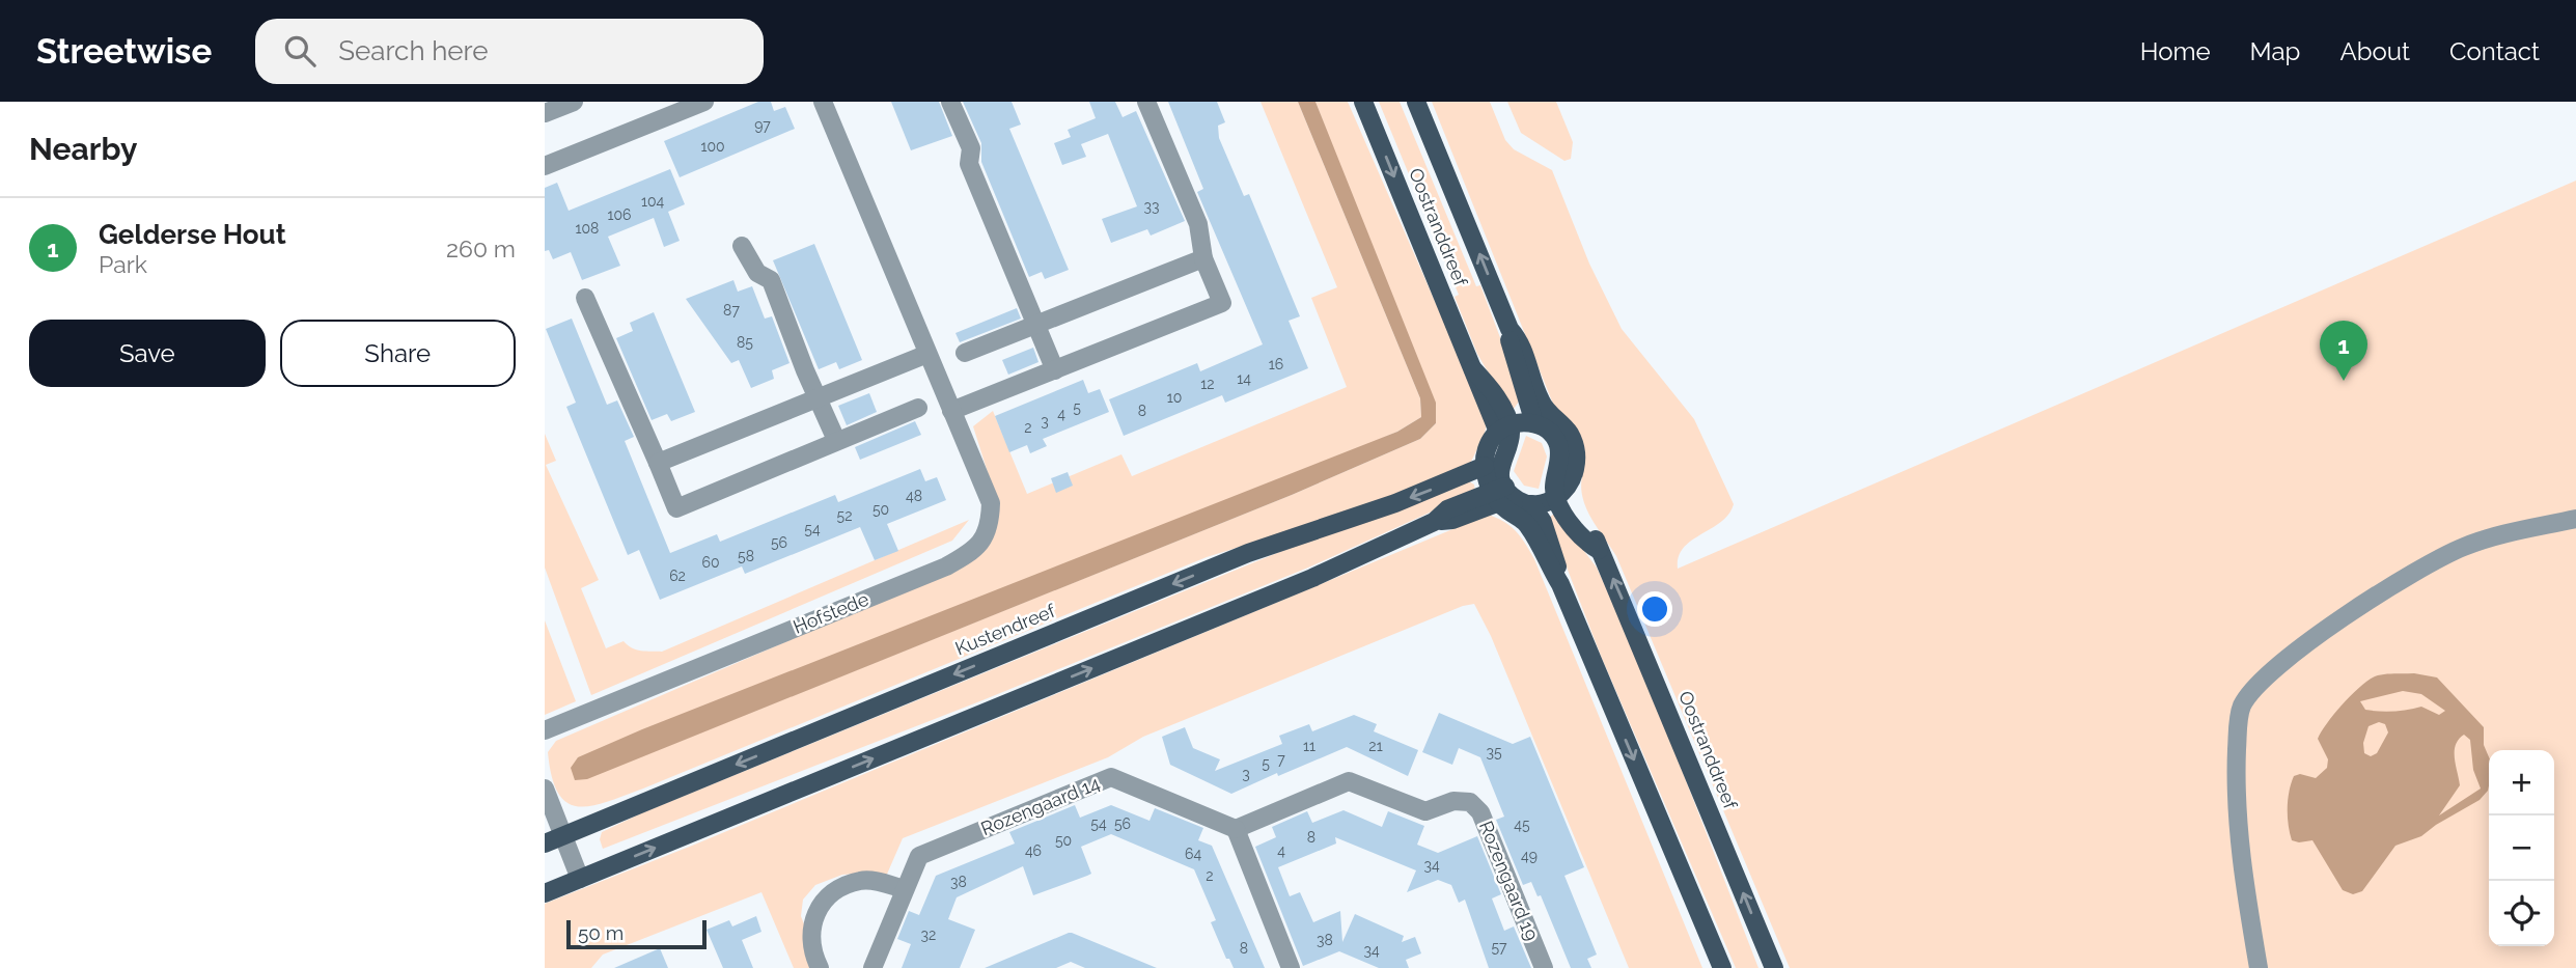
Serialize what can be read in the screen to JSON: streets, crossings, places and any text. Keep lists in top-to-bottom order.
{
  "streets": {
    "main road": ["Oostranddreef", "Kustendreef"],
    "street": ["Hofstede", "Rozengaard 14", "Rozengaard 19"]
  },
  "crossings": [
    ["Rozengaard 14", "Rozengaard 19"]
  ],
  "house_numbers": [
    "97",
    "100",
    "104",
    "33",
    "106",
    "108",
    "87",
    "85",
    "16",
    "14",
    "12",
    "10",
    "5",
    "8",
    "4",
    "3",
    "2",
    "48",
    "50",
    "52",
    "54",
    "56",
    "58",
    "60",
    "62",
    "11",
    "21",
    "35",
    "7",
    "5",
    "3",
    "54",
    "56",
    "45",
    "8",
    "50",
    "46",
    "4",
    "64",
    "49",
    "34",
    "2",
    "38",
    "32",
    "38",
    "57",
    "8",
    "34"
  ],
  "scale_bar": "50 m",
  "page": {
    "header": "Streetwise",
    "search": "Search here",
    "nav": [
      "Home",
      "Map",
      "About",
      "Contact"
    ],
    "heading": "Nearby",
    "list": [
      {
        "mark": "1",
        "name": "Gelderse Hout",
        "note": "Park",
        "value": "260 m"
      }
    ],
    "buttons": ["Save", "Share"],
    "pins": "1",
    "map_buttons": ["+", "−"],
    "scale": "50 m"
  }
}
